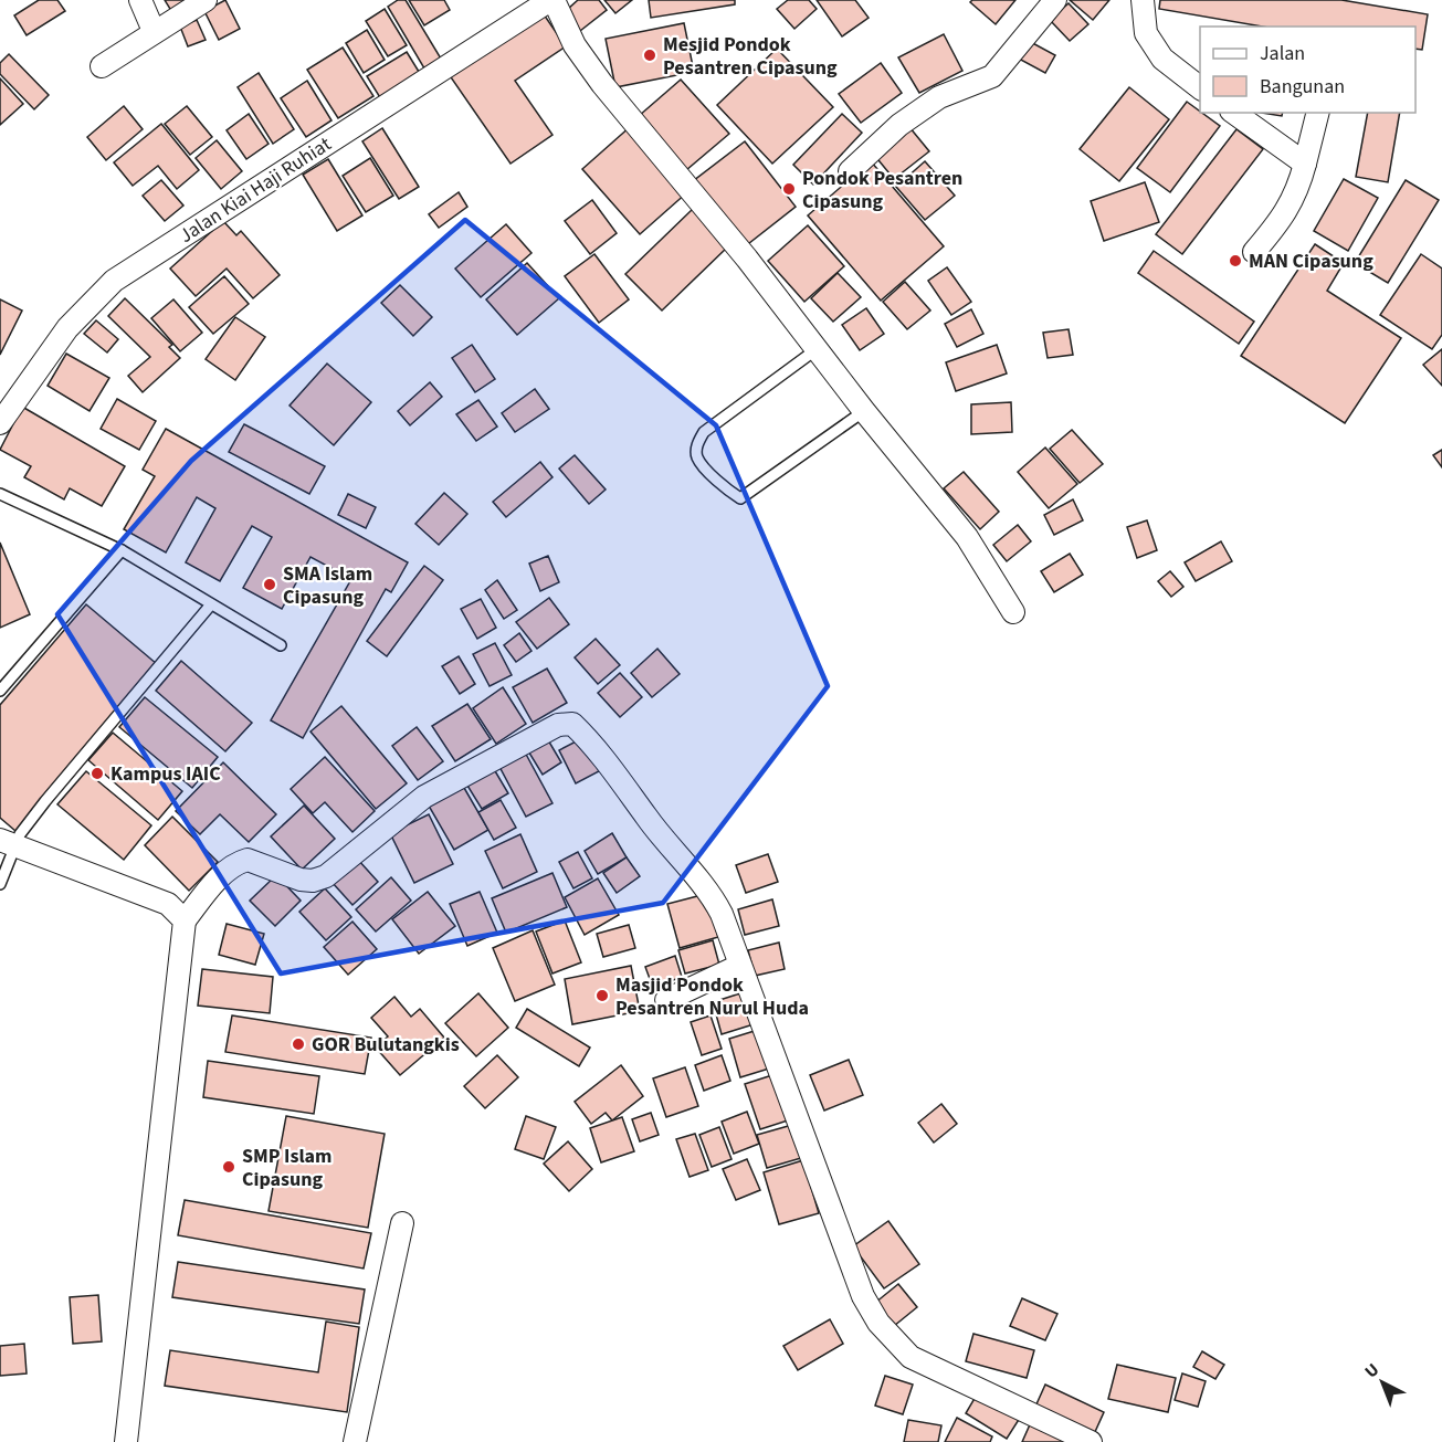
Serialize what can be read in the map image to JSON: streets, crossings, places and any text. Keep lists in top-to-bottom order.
{
  "streets": {
    "street": ["Jalan Kiai Haji Ruhiat"]
  },
  "places": [
    "Mesjid Pondok Pesantren Cipasung",
    "Pondok Pesantren Cipasung",
    "MAN Cipasung",
    "SMA Islam Cipasung",
    "Kampus IAIC",
    "Masjid Pondok Pesantren Nurul Huda",
    "GOR Bulutangkis",
    "SMP Islam Cipasung"
  ],
  "legend": ["Jalan", "Bangunan"],
  "north": "top left"
}
